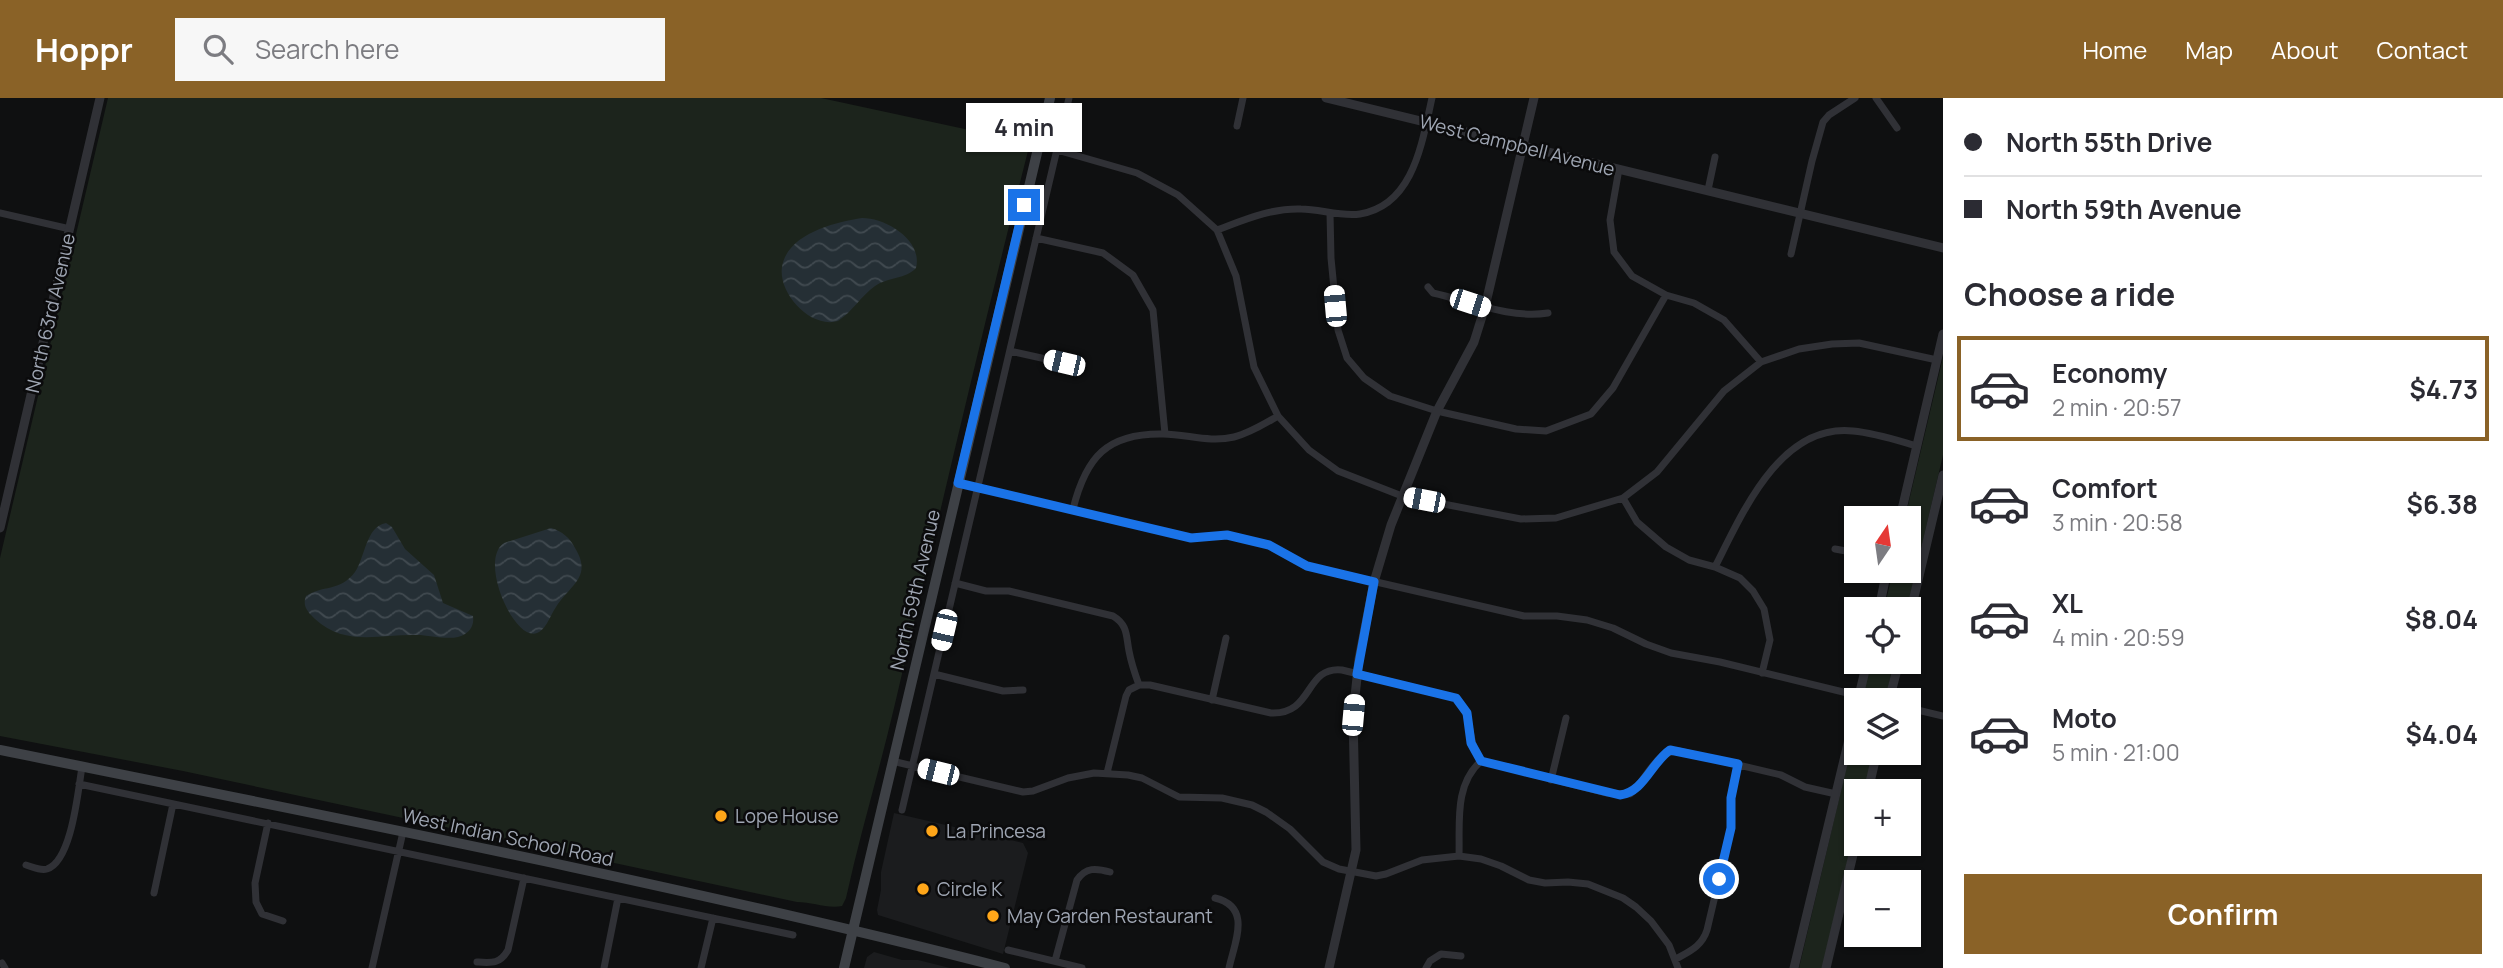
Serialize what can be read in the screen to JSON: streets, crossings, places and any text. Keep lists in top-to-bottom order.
{
  "streets": {
    "main road": ["North 59th Avenue", "West Indian School Road"],
    "street": ["West Campbell Avenue", "North 63rd Avenue"]
  },
  "crossings": [
    ["North 59th Avenue", "West Indian School Road"]
  ],
  "places": [
    "Lope House",
    "La Princesa",
    "Circle K",
    "May Garden Restaurant"
  ],
  "north": "top",
  "page": {
    "header": "Hoppr",
    "search": "Search here",
    "nav": [
      "Home",
      "Map",
      "About",
      "Contact"
    ],
    "banner": ["North 55th Drive", "North 59th Avenue"],
    "bubble": "4 min",
    "heading": "Choose a ride",
    "list": [
      {
        "name": "Economy",
        "note": "2 min · 20:57",
        "value": "$4.73"
      },
      {
        "name": "Comfort",
        "note": "3 min · 20:58",
        "value": "$6.38"
      },
      {
        "name": "XL",
        "note": "4 min · 20:59",
        "value": "$8.04"
      },
      {
        "name": "Moto",
        "note": "5 min · 21:00",
        "value": "$4.04"
      }
    ],
    "map_buttons": ["+", "−"],
    "buttons": "Confirm"
  }
}
